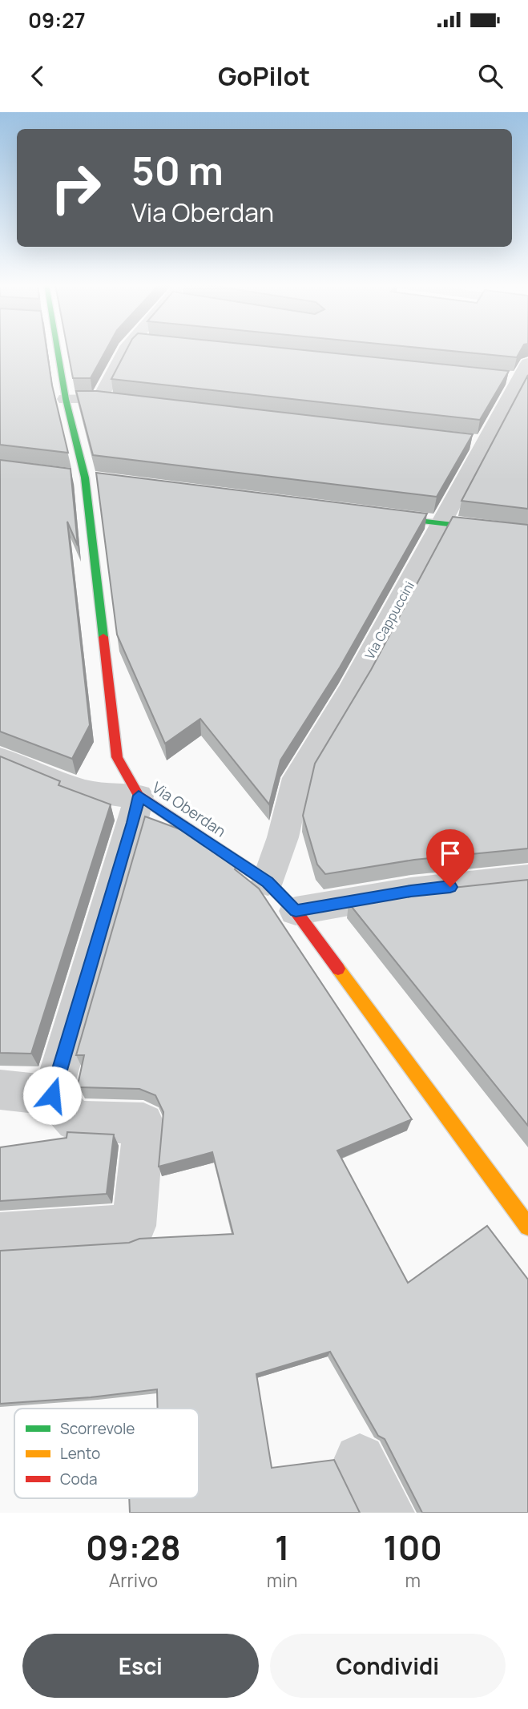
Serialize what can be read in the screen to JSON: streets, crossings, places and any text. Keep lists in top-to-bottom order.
{
  "streets": {
    "street": ["Via Cappuccini", "Via Oberdan"]
  },
  "crossings": [
    ["Via Cappuccini", "Via Oberdan"]
  ],
  "legend": ["Scorrevole", "Lento", "Coda"],
  "page": {
    "status": "09:27",
    "header": "GoPilot",
    "turn": ["50 m", "Via Oberdan"],
    "eta": [
      "09:28",
      "Arrivo",
      "1",
      "min",
      "100",
      "m"
    ],
    "buttons": ["Esci", "Condividi"]
  }
}
